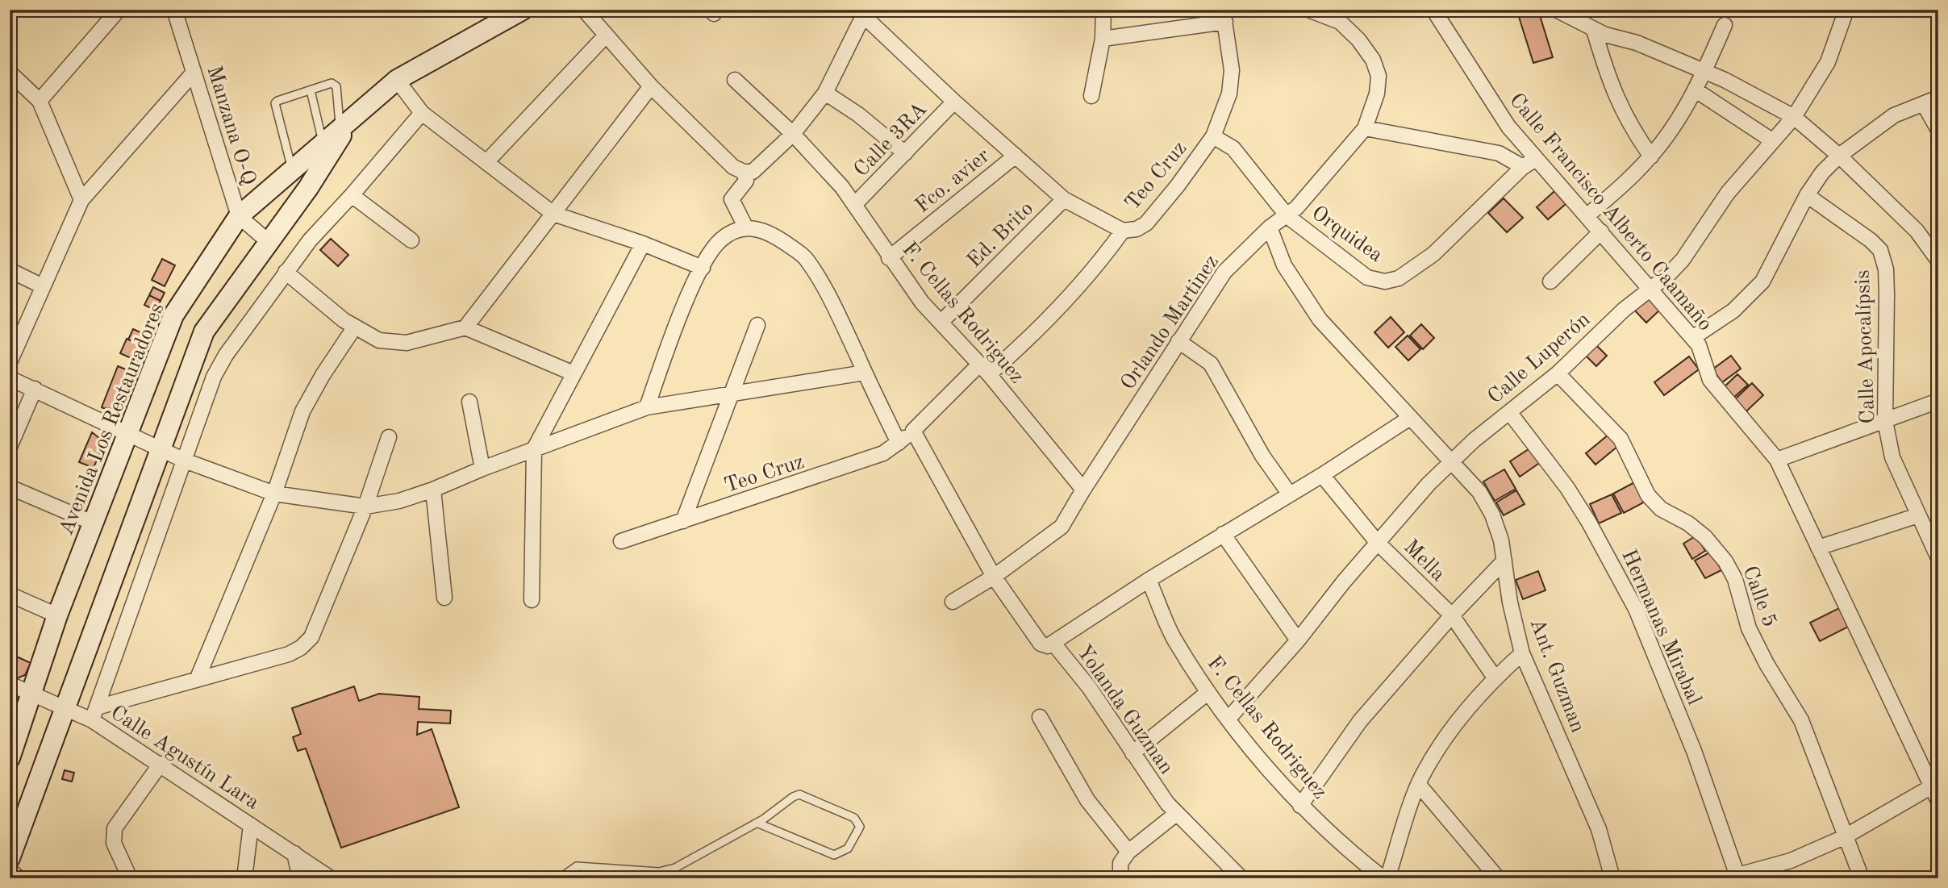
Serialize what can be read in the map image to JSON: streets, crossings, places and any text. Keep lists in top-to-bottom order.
{
  "streets": {
    "street": [
      "Manzana O-Q",
      "Calle 3RA",
      "Teo Cruz",
      "Fco. avier",
      "Calle Francisco Alberto Caamaño",
      "Orquidea",
      "Ed. Brito",
      "F. Cellas Rodriguez",
      "Orlando Martinez",
      "Calle Apocalípsis",
      "Calle Luperón",
      "Avenida Los Restauradores",
      "Mella",
      "Calle 5",
      "Hermanas Mirabal",
      "Ant. Guzman",
      "Yolanda Guzman",
      "Calle Agustín Lara"
    ]
  },
  "crossings": [
    ["Manzana O-Q", "Avenida Los Restauradores"],
    ["Calle 3RA", "F. Cellas Rodriguez"],
    ["Teo Cruz", "Orquidea"],
    ["Teo Cruz", "F. Cellas Rodriguez"],
    ["Teo Cruz", "Yolanda Guzman"],
    ["Fco. avier", "F. Cellas Rodriguez"],
    ["Calle Francisco Alberto Caamaño", "Calle Luperón"],
    ["Orquidea", "Orlando Martinez"],
    ["Ed. Brito", "F. Cellas Rodriguez"],
    ["F. Cellas Rodriguez", "Orlando Martinez"],
    ["F. Cellas Rodriguez", "Calle Luperón"],
    ["Orlando Martinez", "Ant. Guzman"],
    ["Orlando Martinez", "Yolanda Guzman"],
    ["Calle Luperón", "Mella"],
    ["Calle Luperón", "Calle 5"],
    ["Calle Luperón", "Hermanas Mirabal"],
    ["Calle Luperón", "Ant. Guzman"],
    ["Avenida Los Restauradores", "Calle Agustín Lara"]
  ]
}
